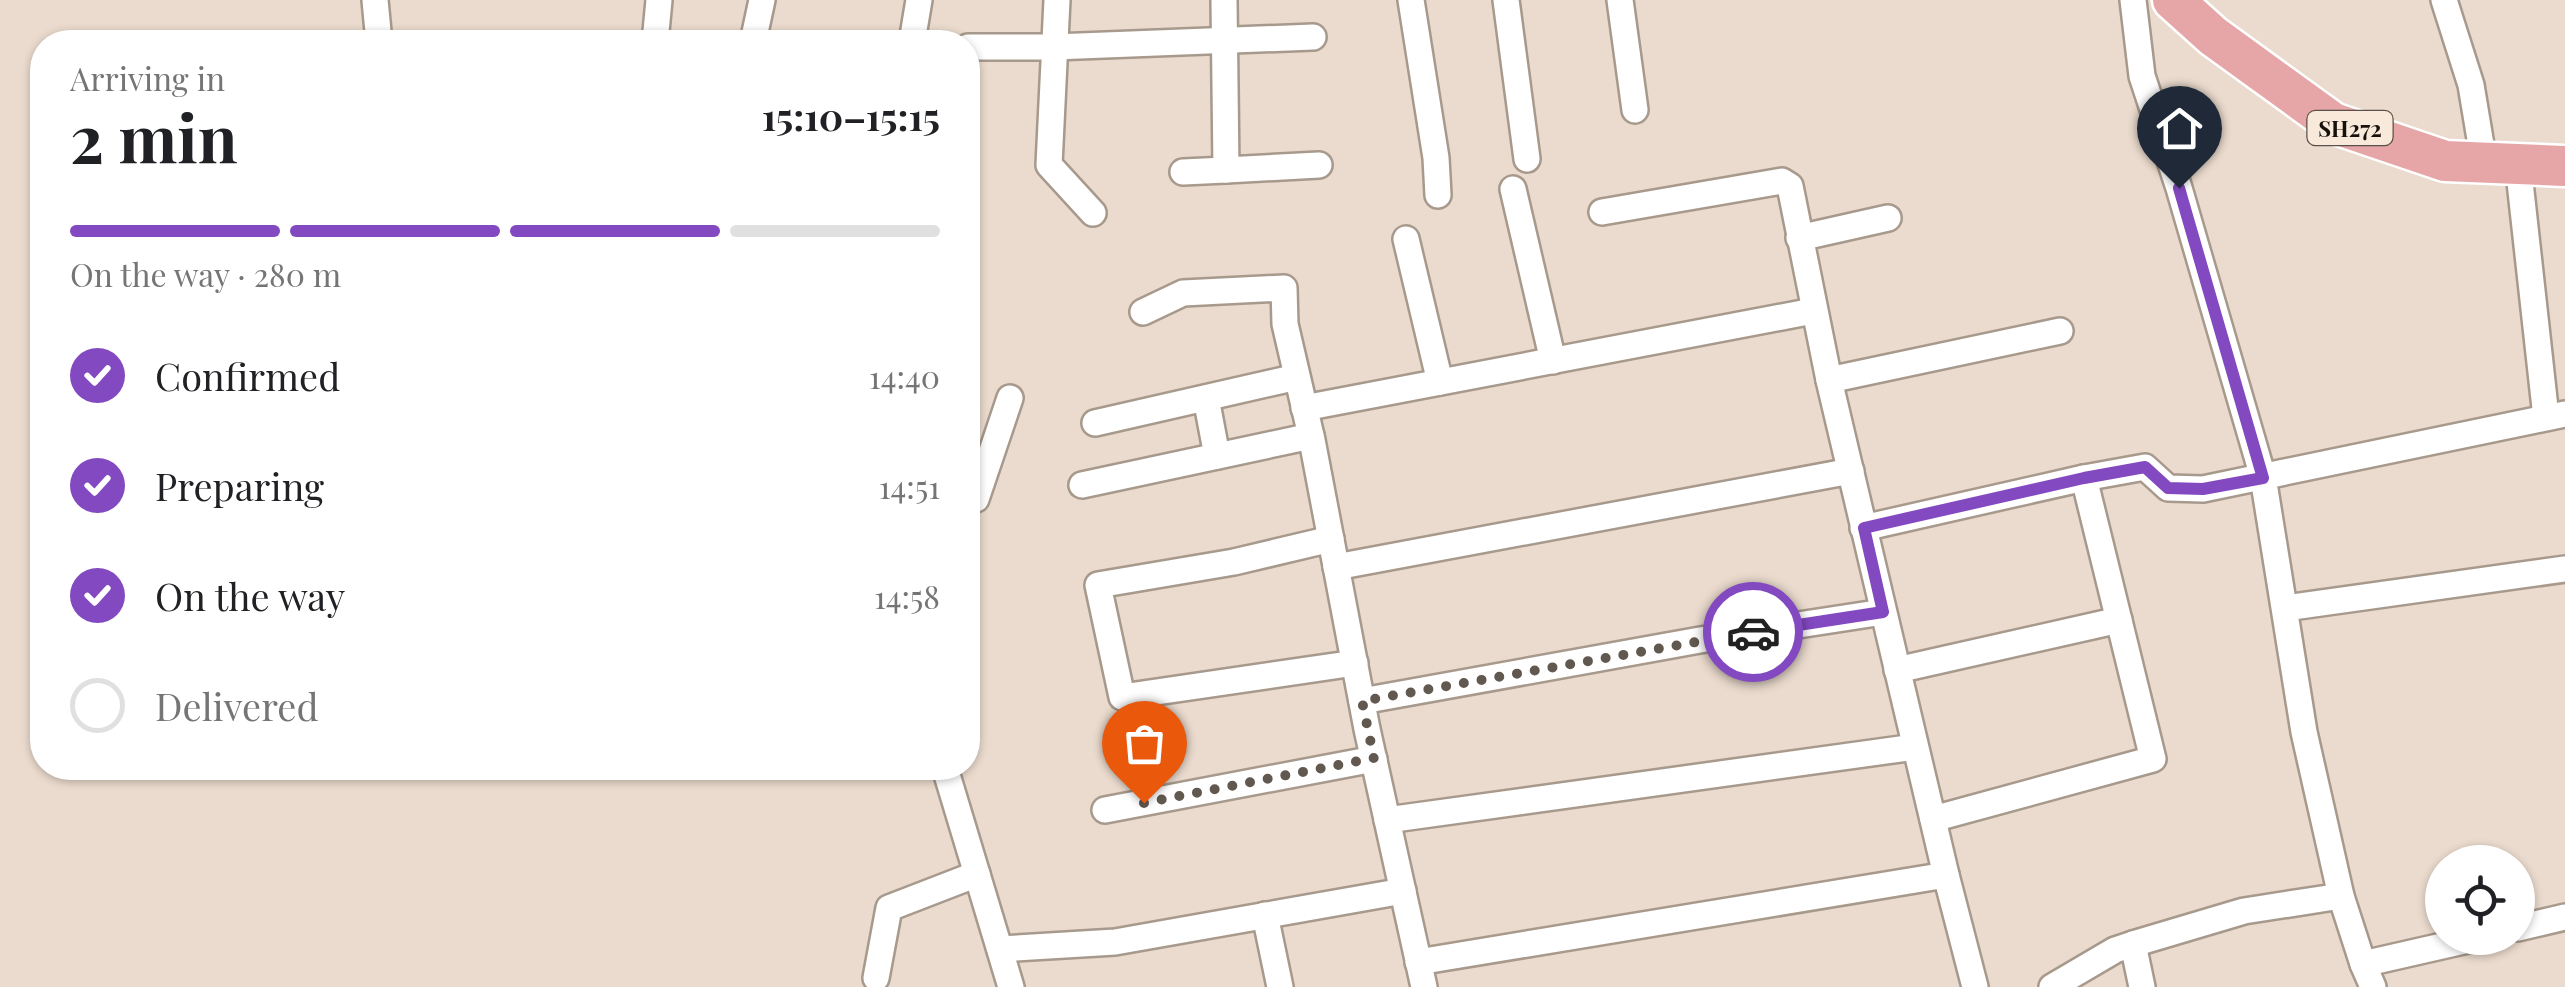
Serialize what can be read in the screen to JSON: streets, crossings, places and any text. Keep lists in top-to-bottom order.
{
  "streets": {
    "main road": ["SH272"]
  },
  "page": {
    "heading": ["2 min", "Arriving in", "15:10–15:15"],
    "bar": "On the way · 280 m",
    "list": [
      ["Confirmed", "14:40"],
      ["Preparing", "14:51"],
      ["On the way", "14:58"],
      "Delivered"
    ]
  }
}
